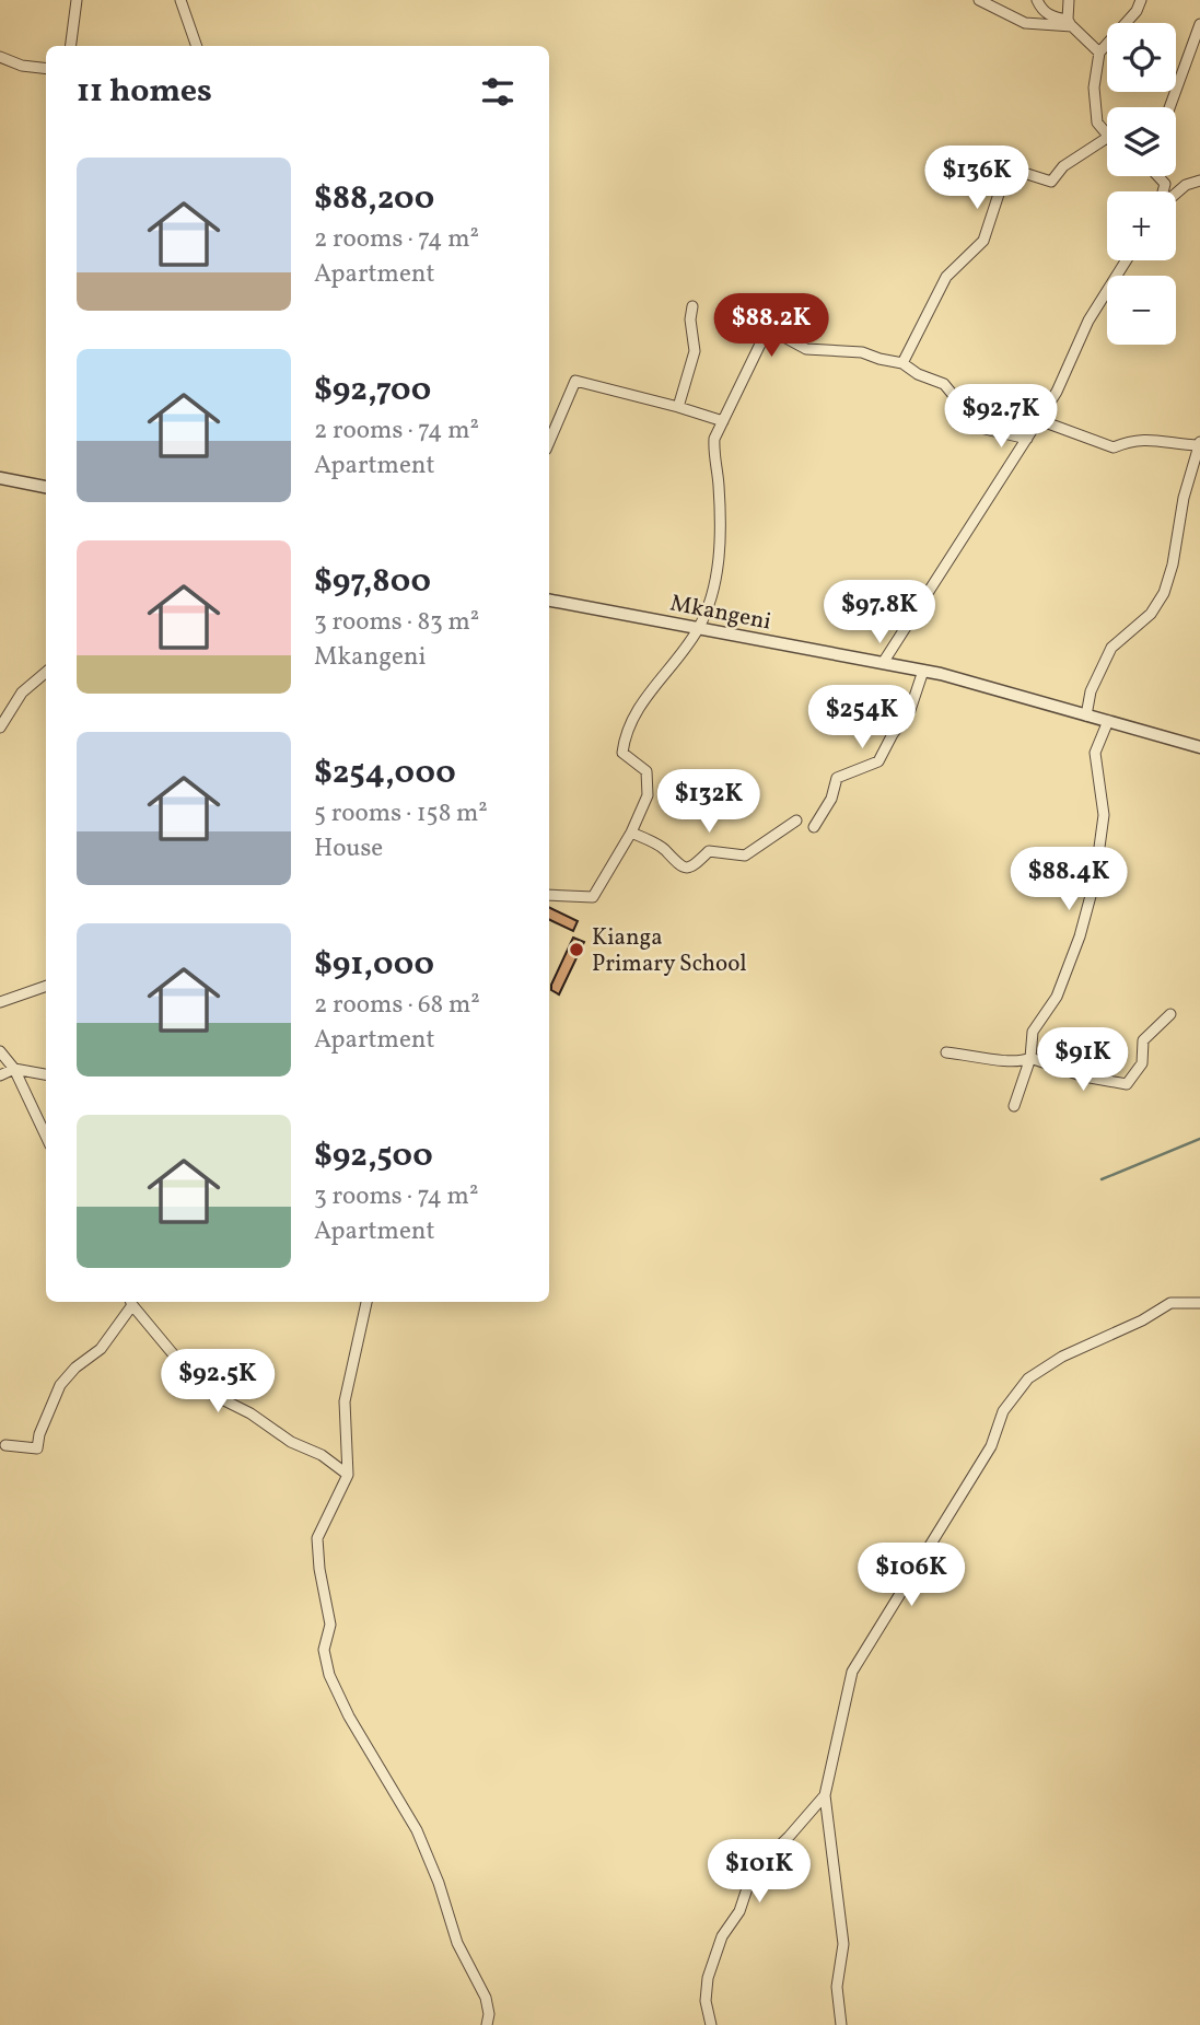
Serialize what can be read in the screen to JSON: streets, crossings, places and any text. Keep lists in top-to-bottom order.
{
  "streets": {
    "street": ["Mkangeni"]
  },
  "places": ["Kianga Primary School"],
  "page": {
    "map_buttons": ["+", "−"],
    "heading": "11 homes",
    "list": [
      {
        "name": "$88,200",
        "note": "2 rooms · 74 m² · Apartment"
      },
      {
        "name": "$92,700",
        "note": "2 rooms · 74 m² · Apartment"
      },
      {
        "name": "$97,800",
        "note": "3 rooms · 83 m² · Mkangeni"
      },
      {
        "name": "$254,000",
        "note": "5 rooms · 158 m² · House"
      },
      {
        "name": "$91,000",
        "note": "2 rooms · 68 m² · Apartment"
      },
      {
        "name": "$92,500",
        "note": "3 rooms · 74 m² · Apartment"
      }
    ],
    "price": [
      "$136K",
      "$88.2K",
      "$92.7K",
      "$97.8K",
      "$254K",
      "$132K",
      "$88.4K",
      "$91K",
      "$92.5K",
      "$106K",
      "$101K"
    ]
  }
}
